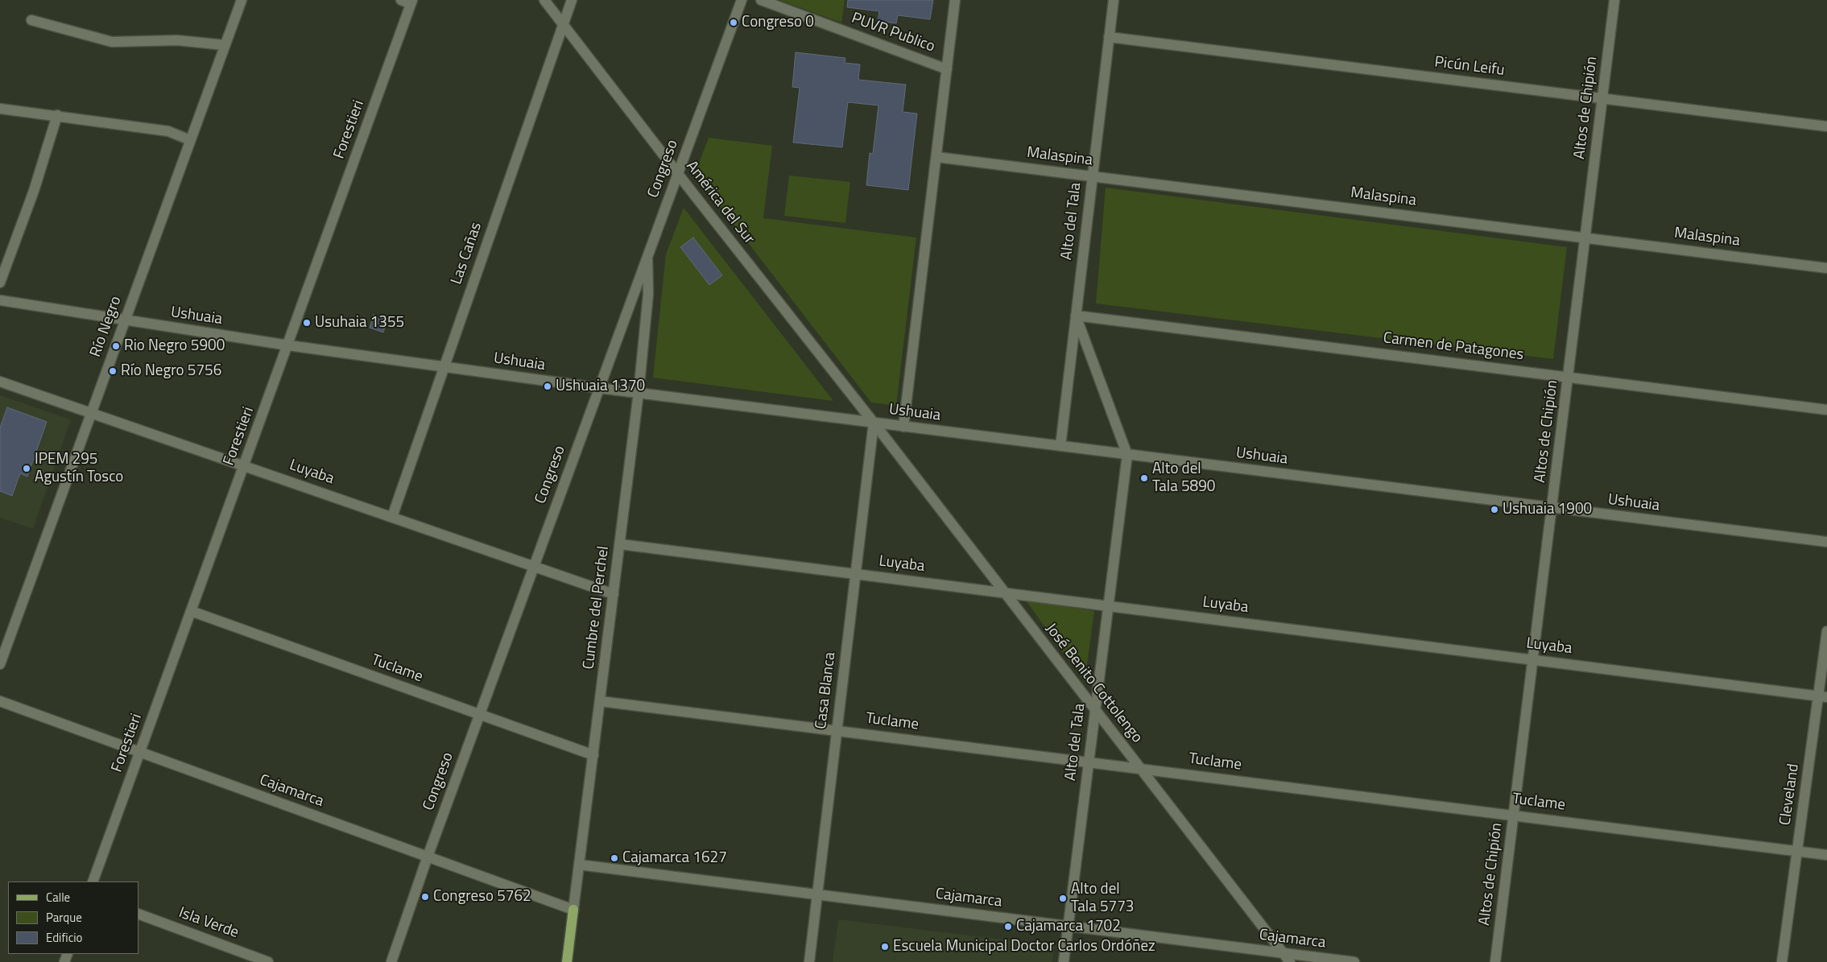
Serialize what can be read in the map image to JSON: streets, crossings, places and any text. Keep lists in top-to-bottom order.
{
  "streets": {
    "main road": ["Cumbre del Perchel"],
    "street": [
      "PUVR Publico",
      "Picún Leifu",
      "Altos de Chipión",
      "Forestieri",
      "Malaspina",
      "Congreso",
      "América del Sur",
      "Alto del Tala",
      "Las Cañas",
      "Ushuaia",
      "Río Negro",
      "Carmen de Patagones",
      "Luyaba",
      "Tuclame",
      "José Benito Cottolengo",
      "Casa Blanca",
      "Cajamarca",
      "Cleveland",
      "Isla Verde"
    ]
  },
  "crossings": [
    ["Picún Leifu", "Altos de Chipión"],
    ["Picún Leifu", "Alto del Tala"],
    ["Altos de Chipión", "Malaspina"],
    ["Altos de Chipión", "Ushuaia"],
    ["Altos de Chipión", "Carmen de Patagones"],
    ["Altos de Chipión", "Luyaba"],
    ["Altos de Chipión", "Tuclame"],
    ["Forestieri", "Ushuaia"],
    ["Forestieri", "Luyaba"],
    ["Forestieri", "Tuclame"],
    ["Forestieri", "Cajamarca"],
    ["Malaspina", "Alto del Tala"],
    ["Congreso", "América del Sur"],
    ["Congreso", "Ushuaia"],
    ["Congreso", "Luyaba"],
    ["Congreso", "Cumbre del Perchel"],
    ["Congreso", "Tuclame"],
    ["Congreso", "Cajamarca"],
    ["América del Sur", "Las Cañas"],
    ["América del Sur", "Ushuaia"],
    ["América del Sur", "José Benito Cottolengo"],
    ["América del Sur", "Casa Blanca"],
    ["Alto del Tala", "Ushuaia"],
    ["Alto del Tala", "Carmen de Patagones"],
    ["Alto del Tala", "Luyaba"],
    ["Alto del Tala", "Tuclame"],
    ["Alto del Tala", "José Benito Cottolengo"],
    ["Alto del Tala", "Cajamarca"],
    ["Las Cañas", "Ushuaia"],
    ["Las Cañas", "Luyaba"],
    ["Ushuaia", "Río Negro"],
    ["Ushuaia", "Cumbre del Perchel"],
    ["Ushuaia", "José Benito Cottolengo"],
    ["Ushuaia", "Casa Blanca"],
    ["Río Negro", "Luyaba"],
    ["Luyaba", "Cumbre del Perchel"],
    ["Luyaba", "José Benito Cottolengo"],
    ["Luyaba", "Casa Blanca"],
    ["Luyaba", "Cleveland"],
    ["Cumbre del Perchel", "Tuclame"],
    ["Cumbre del Perchel", "Cajamarca"],
    ["Tuclame", "José Benito Cottolengo"],
    ["Tuclame", "Casa Blanca"],
    ["Tuclame", "Cleveland"],
    ["José Benito Cottolengo", "Casa Blanca"],
    ["José Benito Cottolengo", "Cajamarca"],
    ["Casa Blanca", "Cajamarca"]
  ],
  "places": [
    "Congreso 0",
    "Usuhaia 1355",
    "Rio Negro 5900",
    "Río Negro 5756",
    "Ushuaia 1370",
    "IPEM 295 Agustín Tosco",
    "Alto del Tala 5890",
    "Ushuaia 1900",
    "Cajamarca 1627",
    "Congreso 5762",
    "Alto del Tala 5773",
    "Cajamarca 1702",
    "Escuela Municipal Doctor Carlos Ordóñez"
  ],
  "legend": ["Calle", "Parque", "Edificio"]
}
